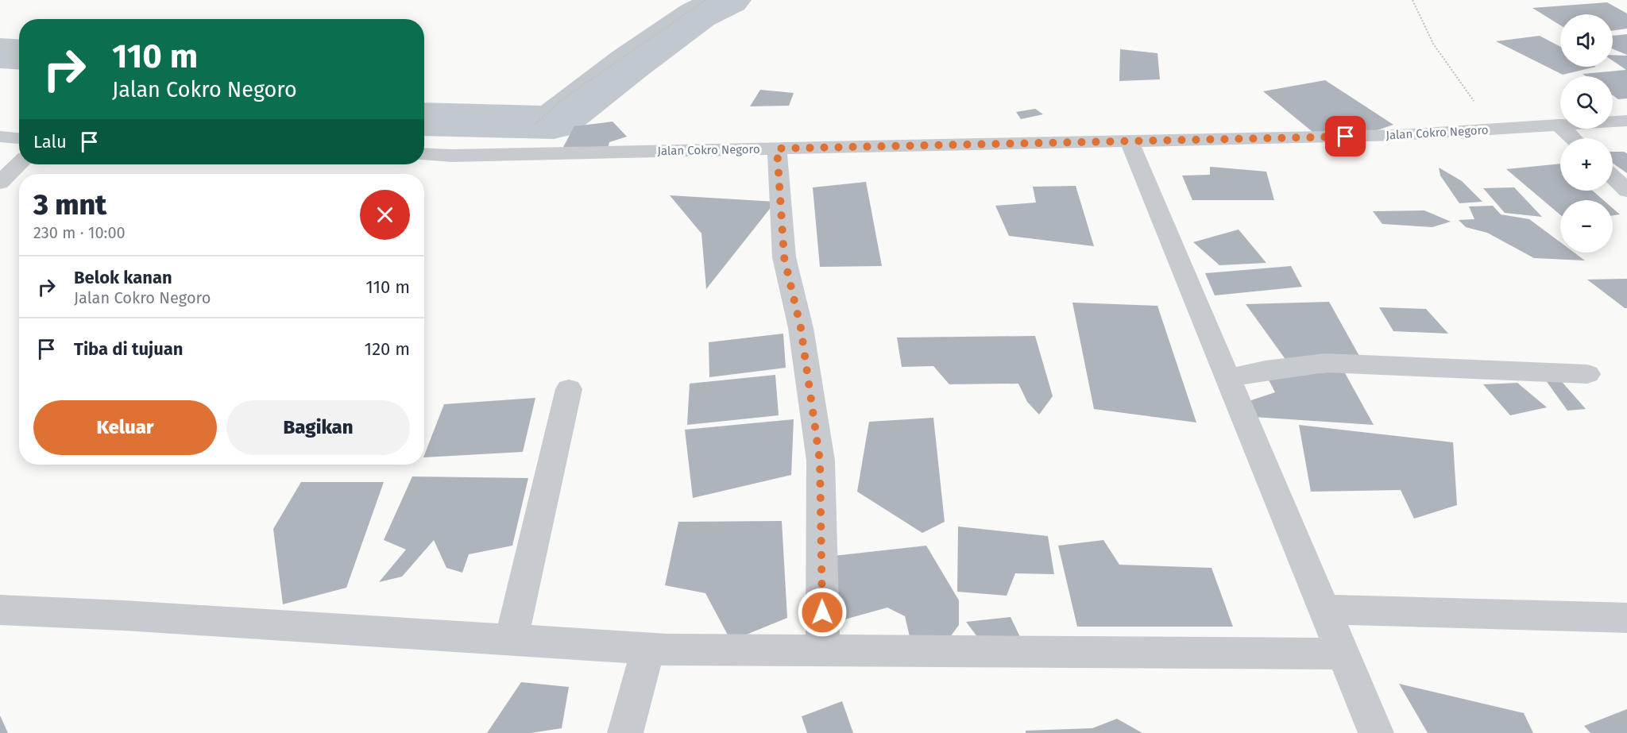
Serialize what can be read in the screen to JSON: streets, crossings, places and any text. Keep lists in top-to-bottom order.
{
  "streets": {
    "street": ["Jalan Cokro Negoro"]
  },
  "page": {
    "map_buttons": ["+", "−"],
    "turn": ["110 m", "Jalan Cokro Negoro"],
    "then": "Lalu",
    "heading": ["3 mnt", "230 m · 10:00"],
    "list": [
      {
        "name": "Belok kanan",
        "note": "Jalan Cokro Negoro",
        "value": "110 m"
      },
      {
        "name": "Tiba di tujuan",
        "value": "120 m"
      }
    ],
    "buttons": ["Keluar", "Bagikan"]
  }
}
